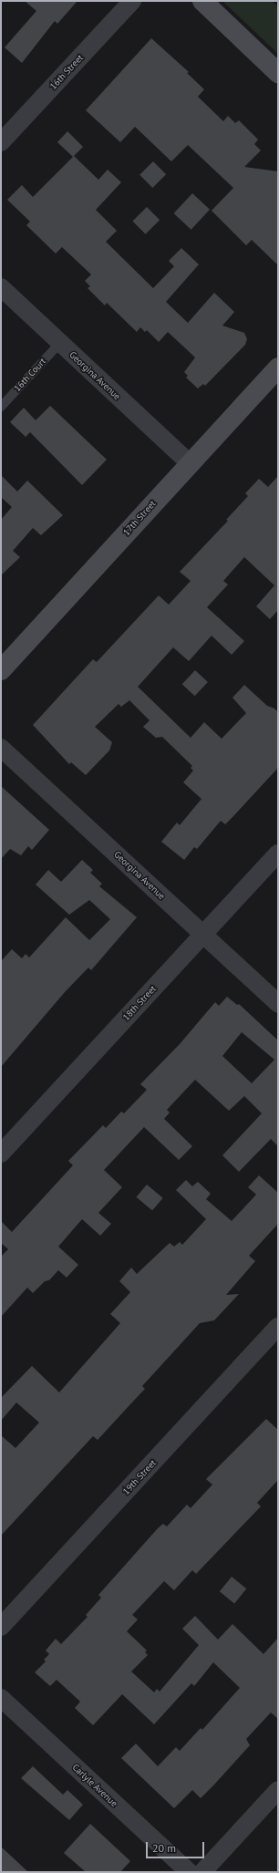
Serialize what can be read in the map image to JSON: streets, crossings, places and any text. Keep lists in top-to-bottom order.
{
  "streets": {
    "street": [
      "16th Street",
      "Georgina Avenue",
      "17th Street",
      "18th Street",
      "19th Street",
      "Carlyle Avenue"
    ],
    "lane": ["16th Court"]
  },
  "crossings": [
    ["16th Court", "Georgina Avenue"],
    ["Georgina Avenue", "17th Street"],
    ["Georgina Avenue", "18th Street"]
  ],
  "scale_bar": "20 m"
}
